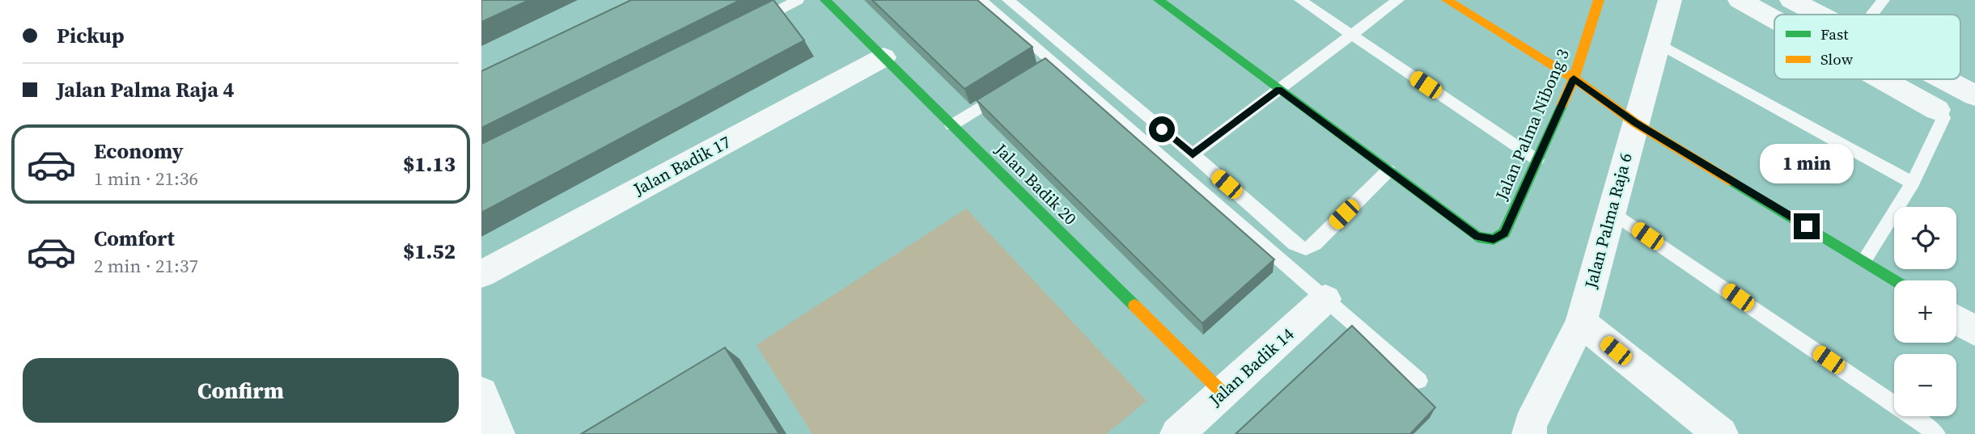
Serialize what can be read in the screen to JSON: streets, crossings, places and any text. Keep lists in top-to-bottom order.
{
  "streets": {
    "street": [
      "Jalan Palma Nibong 3",
      "Jalan Badik 17",
      "Jalan Badik 20",
      "Jalan Palma Raja 6",
      "Jalan Badik 14"
    ]
  },
  "crossings": [
    ["Jalan Badik 17", "Jalan Badik 20"],
    ["Jalan Badik 20", "Jalan Badik 14"]
  ],
  "legend": ["Fast", "Slow"],
  "page": {
    "banner": ["Pickup", "Jalan Palma Raja 4"],
    "list": [
      {
        "name": "Economy",
        "note": "1 min · 21:36",
        "value": "$1.13"
      },
      {
        "name": "Comfort",
        "note": "2 min · 21:37",
        "value": "$1.52"
      }
    ],
    "bubble": "1 min",
    "map_buttons": ["+", "−"],
    "buttons": "Confirm"
  }
}
